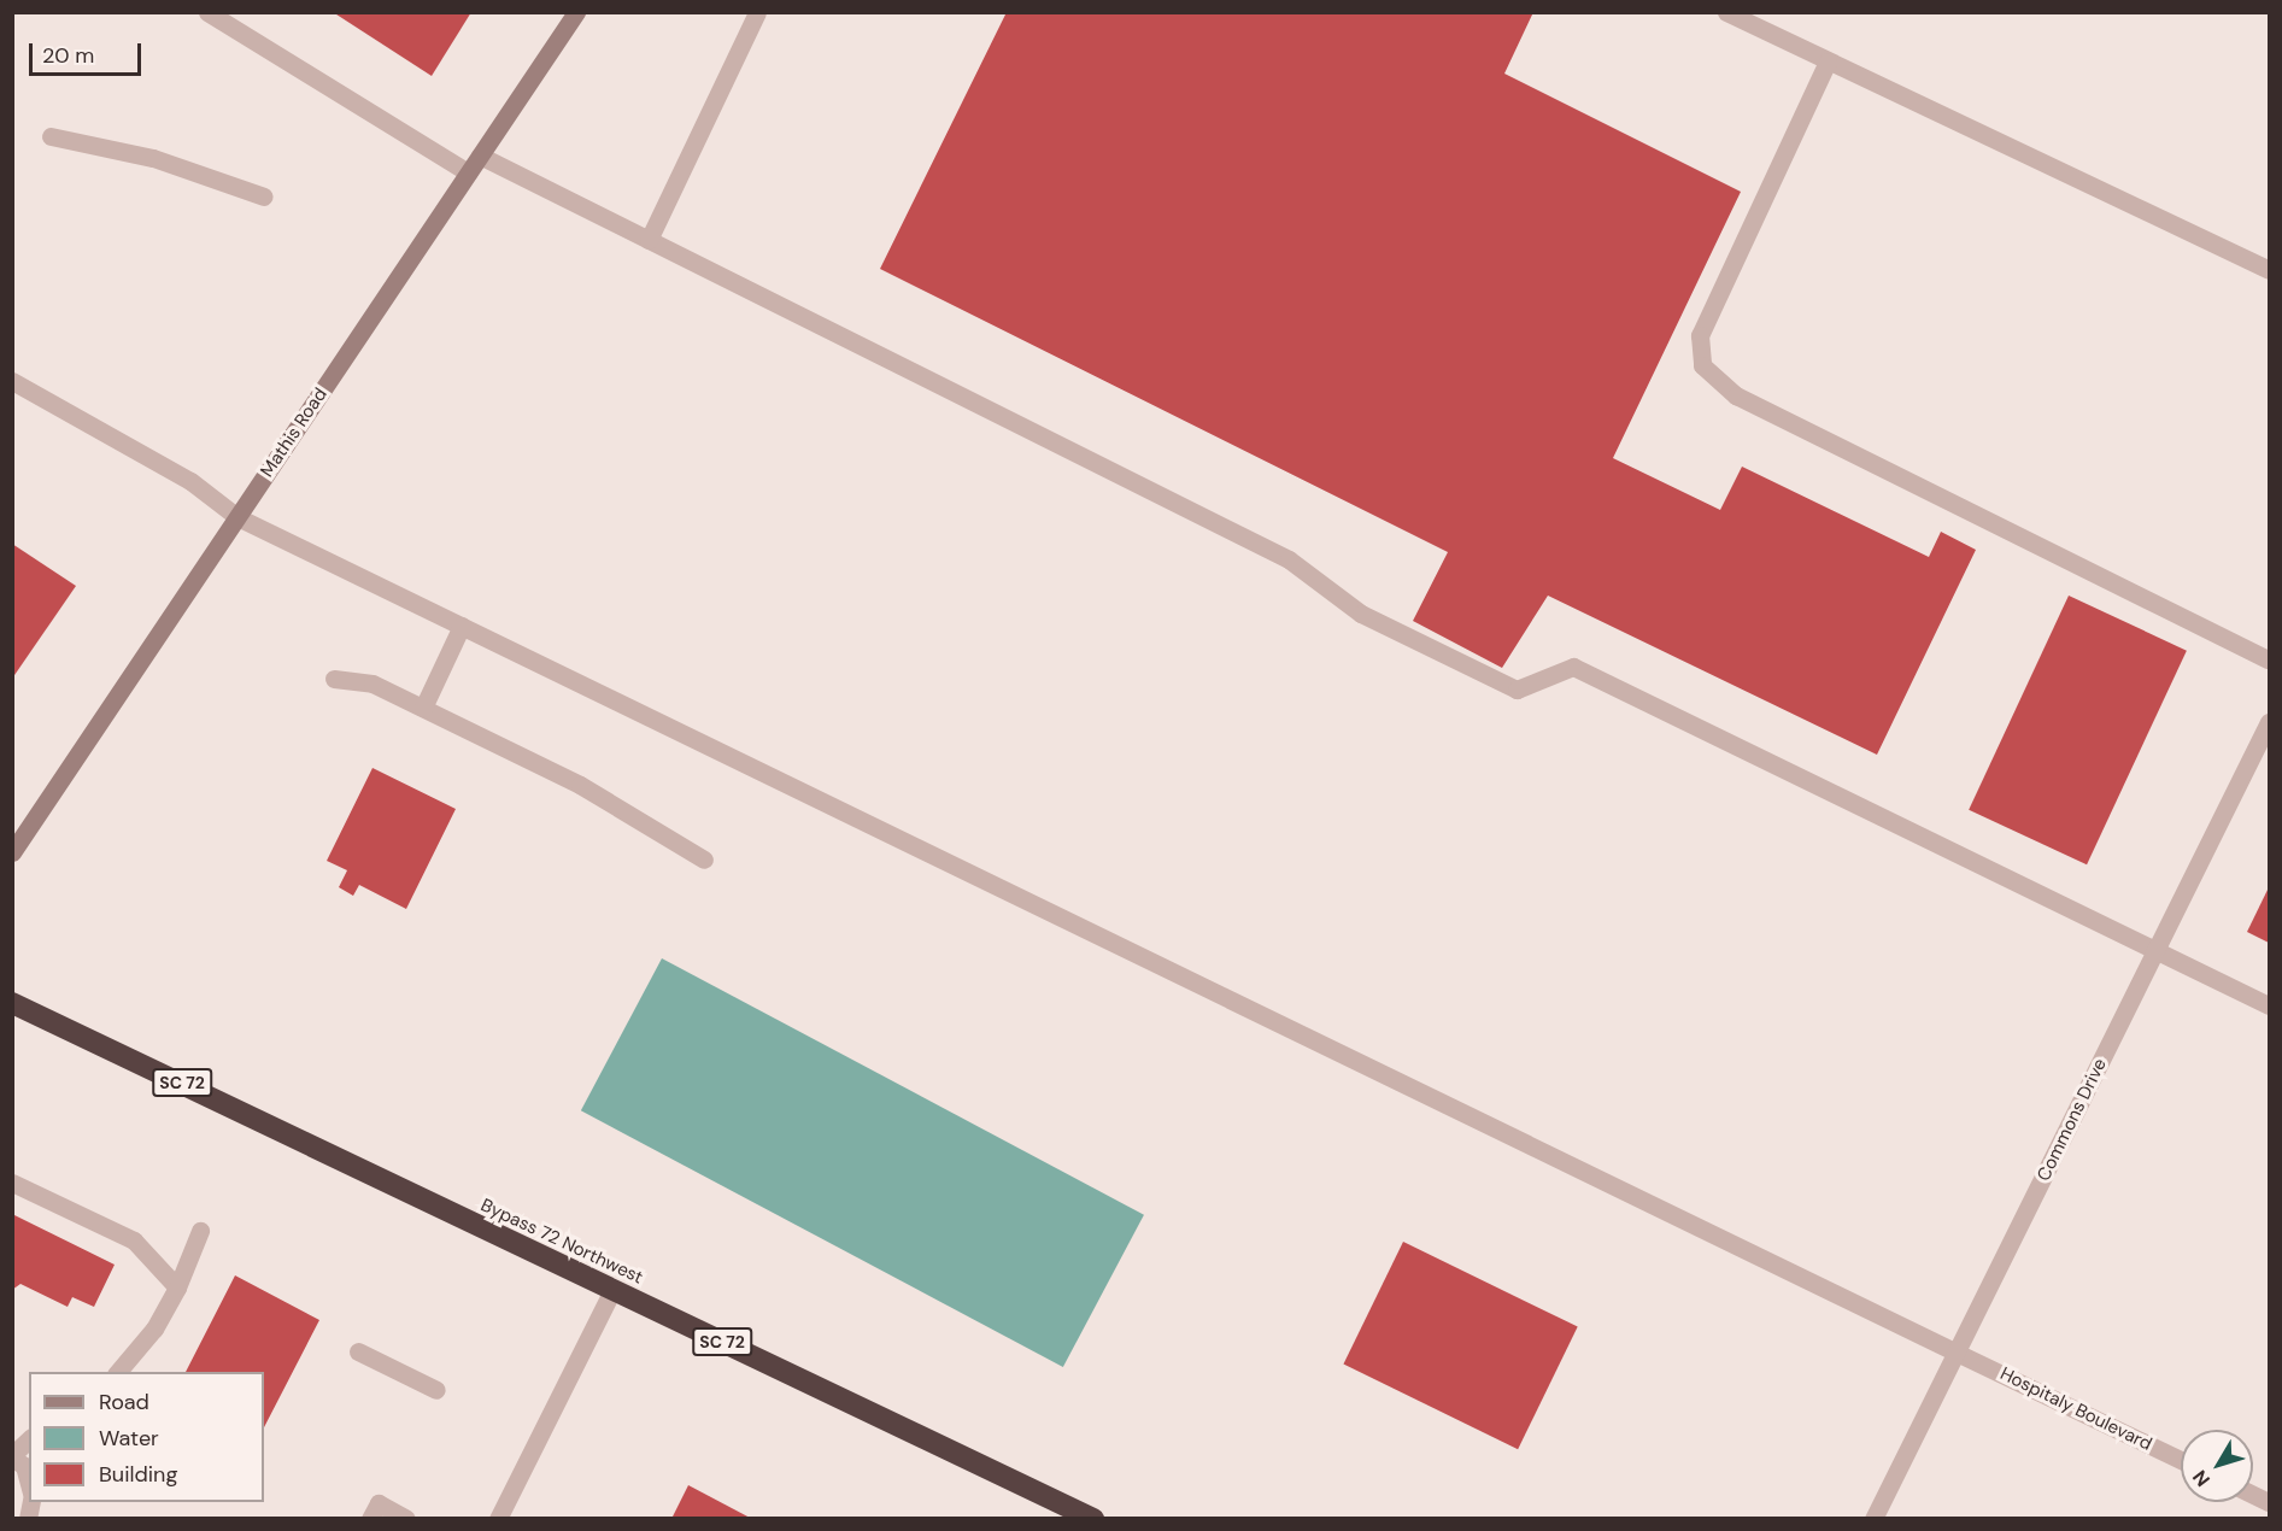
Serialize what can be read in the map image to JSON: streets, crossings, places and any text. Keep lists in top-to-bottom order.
{
  "streets": {
    "highway": ["SC 72", "Bypass 72 Northwest"],
    "street": ["Mathis Road", "Commons Drive", "Hospitaly Boulevard"]
  },
  "crossings": [
    ["Mathis Road", "Hospitaly Boulevard"],
    ["Commons Drive", "Hospitaly Boulevard"]
  ],
  "legend": ["Road", "Water", "Building"],
  "scale_bar": "20 m",
  "north": "bottom left"
}
